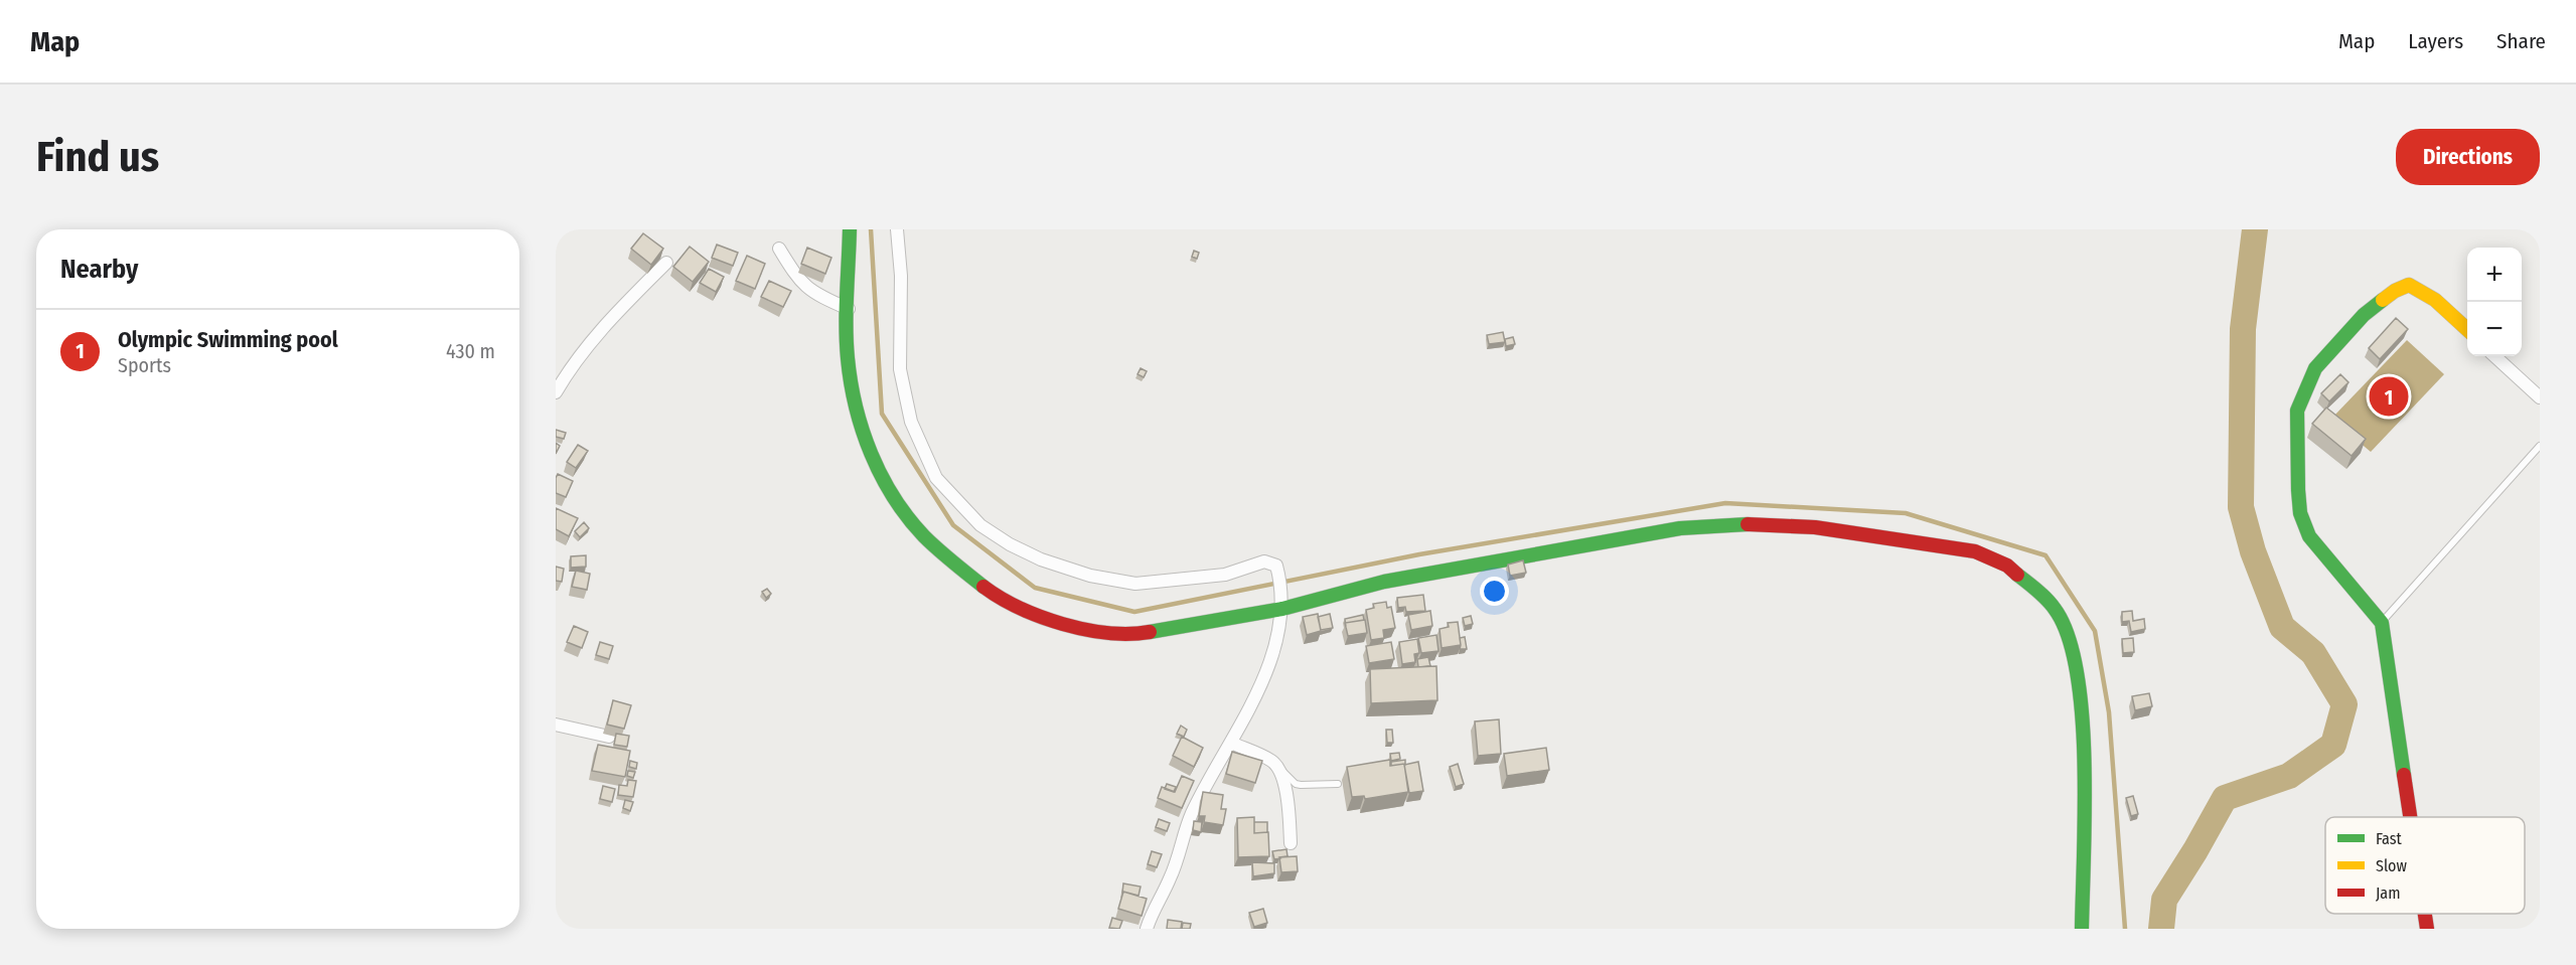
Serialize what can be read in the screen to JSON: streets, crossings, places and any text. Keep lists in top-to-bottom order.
{
  "legend": ["Fast", "Slow", "Jam"],
  "page": {
    "header": "Map",
    "nav": ["Map", "Layers", "Share"],
    "buttons": "Directions",
    "title": "Find us",
    "heading": "Nearby",
    "map_buttons": ["+", "−"],
    "list": [
      {
        "mark": "1",
        "name": "Olympic Swimming pool",
        "note": "Sports",
        "value": "430 m"
      }
    ],
    "pins": "1"
  }
}
